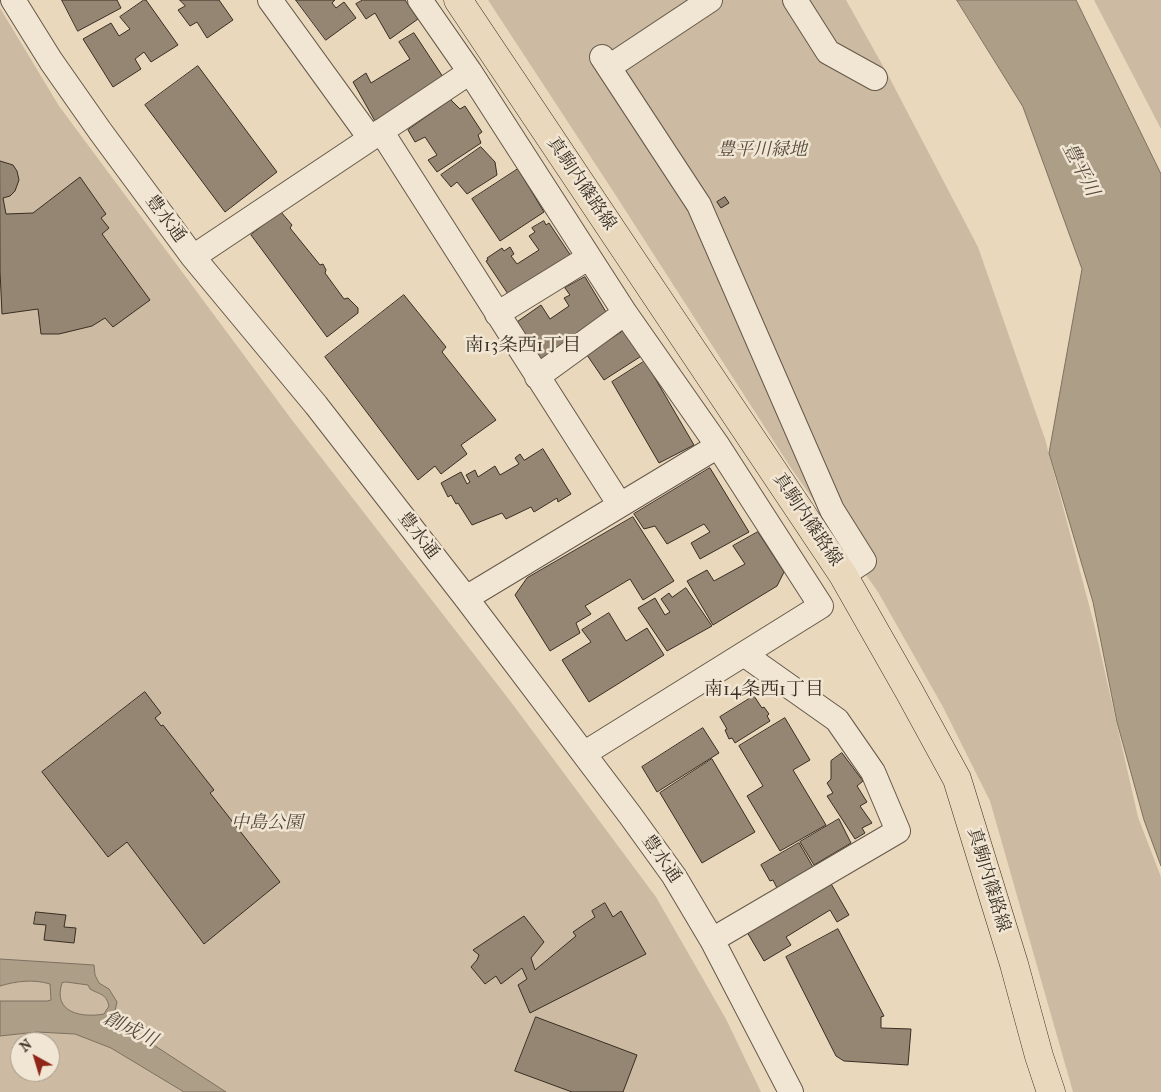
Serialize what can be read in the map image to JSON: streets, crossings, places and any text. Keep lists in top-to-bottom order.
{
  "streets": {
    "main road": ["真駒内篠路線"],
    "street": ["豊水通"]
  },
  "districts": ["南13条西1丁目", "南14条西1丁目"],
  "water": ["豊平川", "創成川"],
  "parks": ["豊平川緑地", "中島公園"],
  "north": "top left"
}
